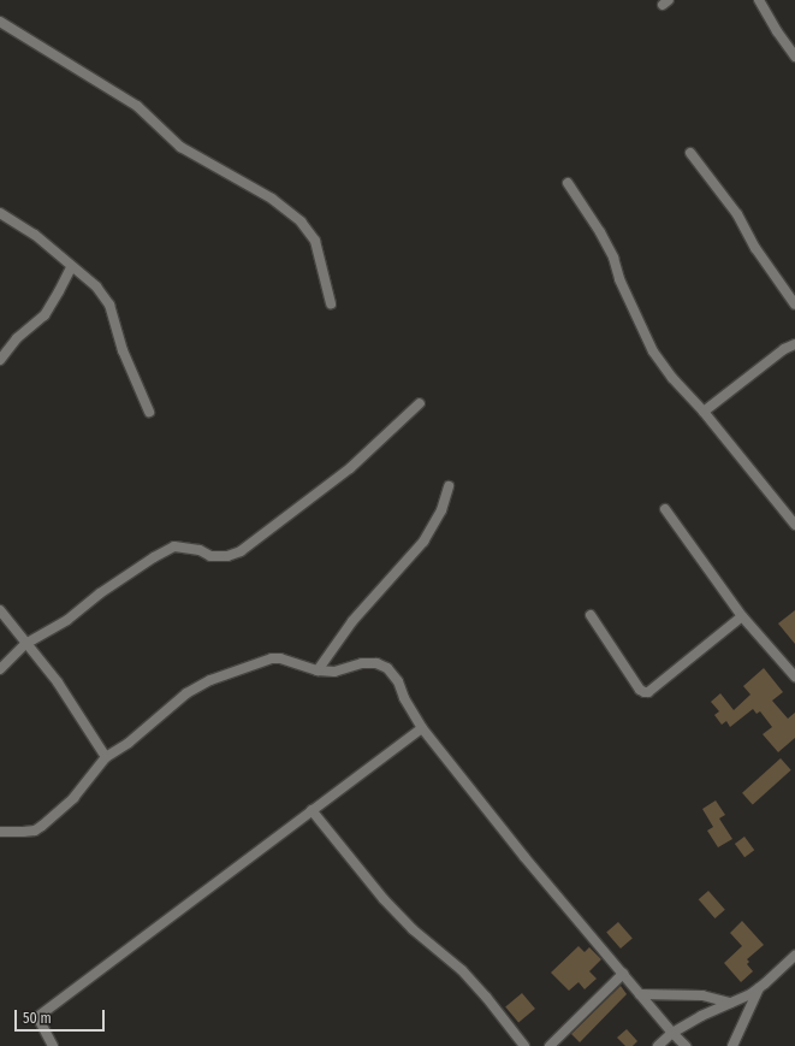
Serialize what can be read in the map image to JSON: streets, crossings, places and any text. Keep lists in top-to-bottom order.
{
  "scale_bar": "50 m"
}
